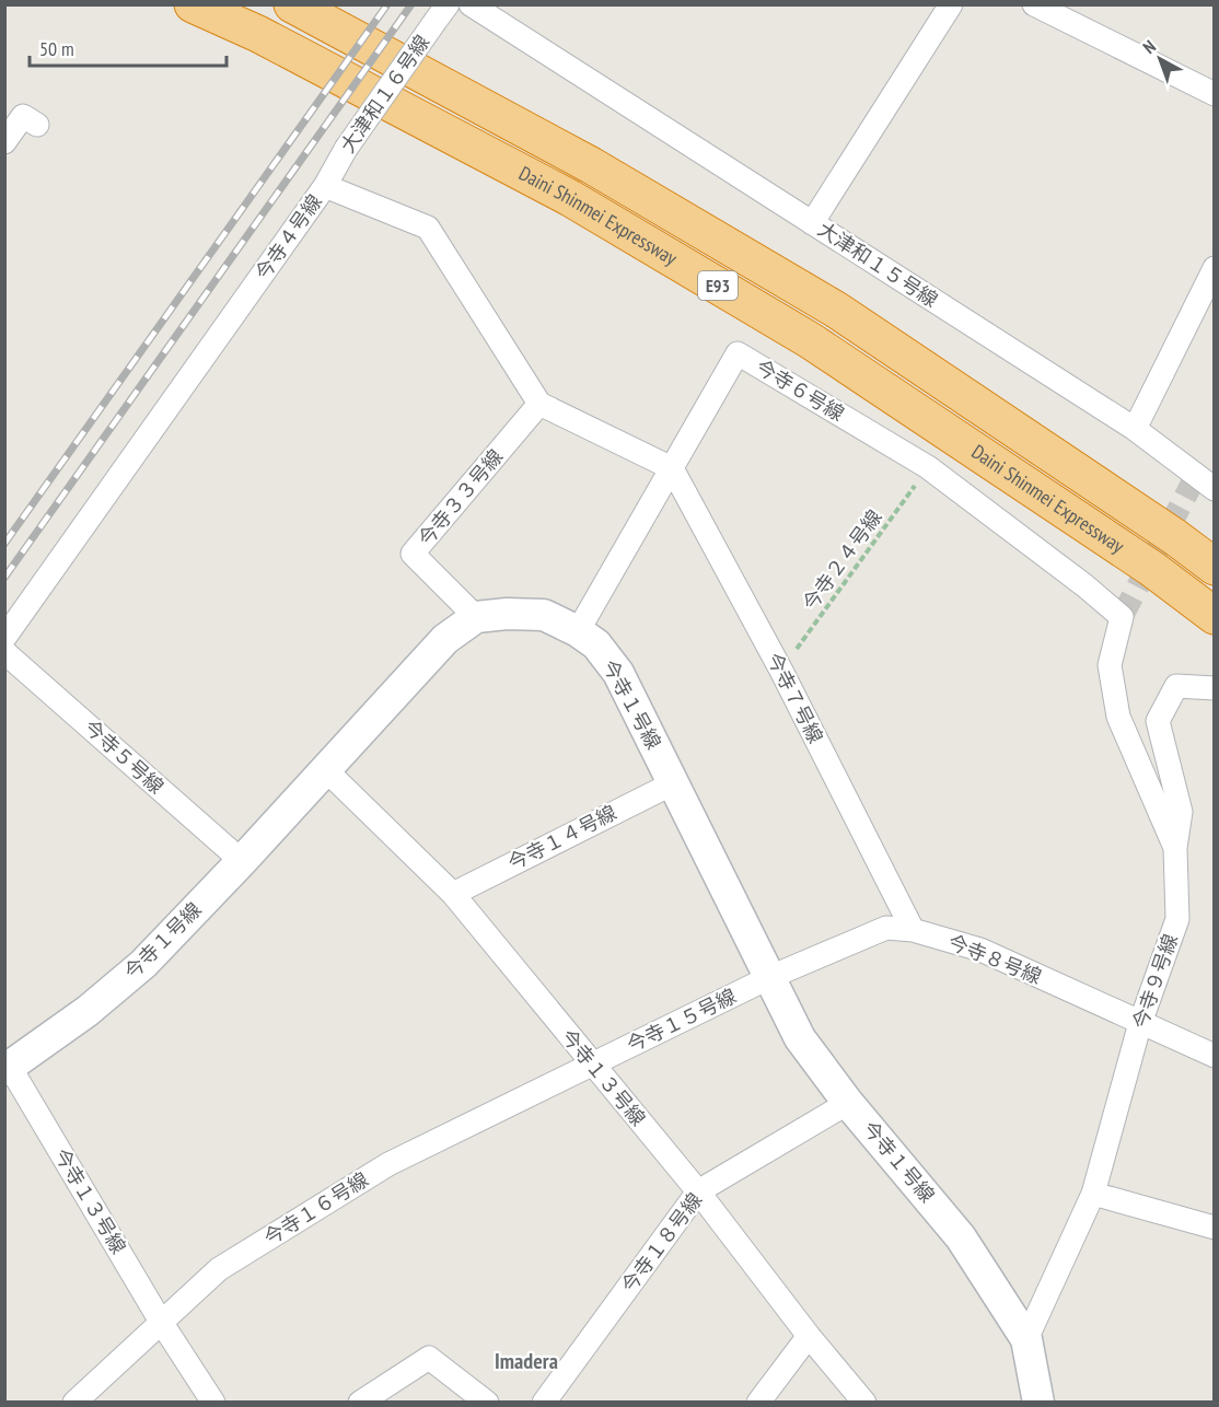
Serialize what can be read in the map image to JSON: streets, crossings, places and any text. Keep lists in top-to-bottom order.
{
  "streets": {
    "highway": ["Daini Shinmei Expressway", "E93"],
    "street": [
      "大津和１６号線",
      "今寺４号線",
      "大津和１５号線",
      "今寺６号線",
      "今寺３３号線",
      "今寺７号線",
      "今寺１号線",
      "今寺５号線",
      "今寺１４号線",
      "今寺８号線",
      "今寺９号線",
      "今寺１５号線",
      "今寺１３号線",
      "今寺１６号線",
      "今寺１８号線"
    ],
    "path": ["今寺２４号線"]
  },
  "crossings": [
    ["大津和１６号線", "今寺４号線"],
    ["今寺４号線", "今寺３３号線"],
    ["今寺６号線", "今寺２４号線"],
    ["今寺６号線", "今寺７号線"],
    ["今寺６号線", "今寺１号線"],
    ["今寺６号線", "今寺９号線"],
    ["今寺３３号線", "今寺１号線"],
    ["今寺２４号線", "今寺７号線"],
    ["今寺７号線", "今寺８号線"],
    ["今寺１号線", "今寺５号線"],
    ["今寺１号線", "今寺１４号線"],
    ["今寺１号線", "今寺８号線"],
    ["今寺１号線", "今寺９号線"],
    ["今寺１号線", "今寺１５号線"],
    ["今寺１号線", "今寺１３号線"],
    ["今寺１号線", "今寺１８号線"],
    ["今寺１４号線", "今寺１３号線"],
    ["今寺８号線", "今寺９号線"],
    ["今寺８号線", "今寺１５号線"],
    ["今寺１５号線", "今寺１３号線"],
    ["今寺１５号線", "今寺１６号線"],
    ["今寺１３号線", "今寺１６号線"],
    ["今寺１３号線", "今寺１８号線"]
  ],
  "districts": ["Imadera"],
  "scale_bar": "50 m",
  "north": "top left"
}
